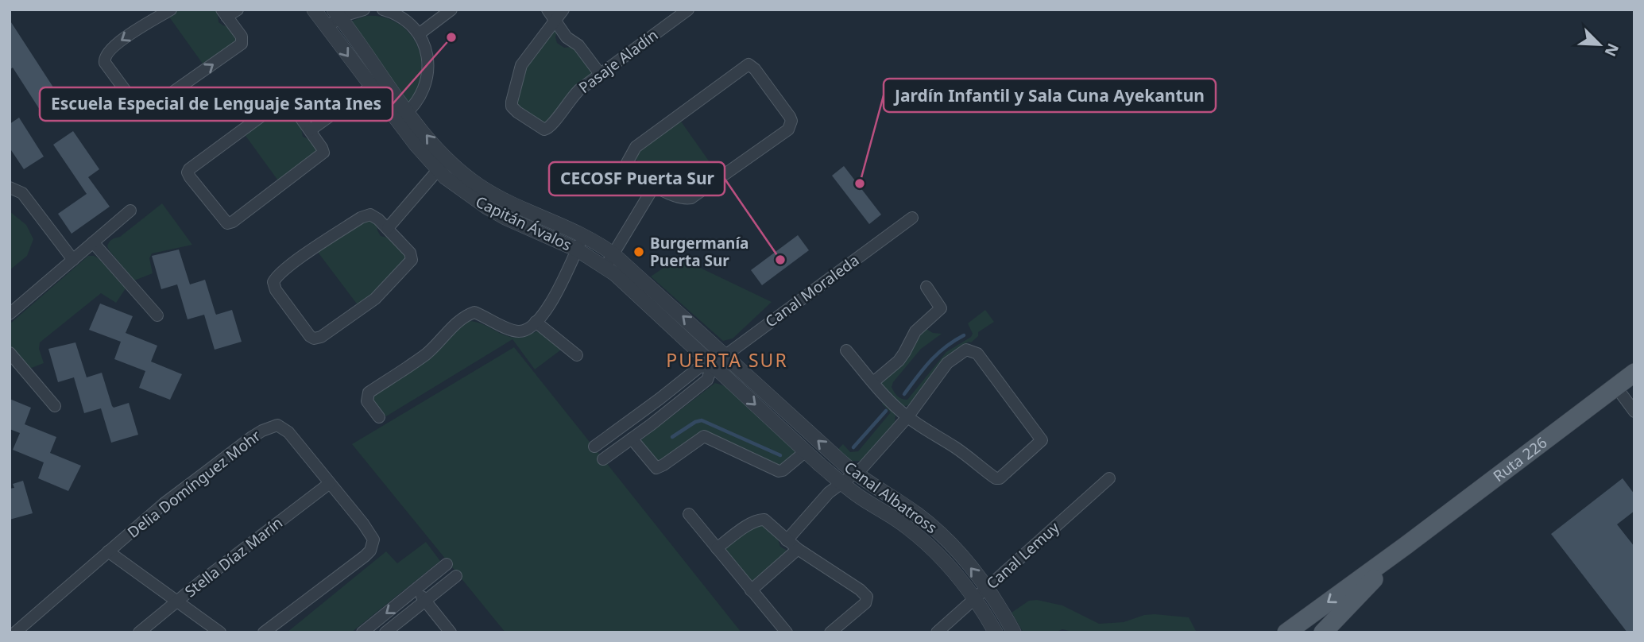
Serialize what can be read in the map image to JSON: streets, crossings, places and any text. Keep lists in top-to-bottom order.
{
  "streets": {
    "main road": ["Ruta 226"],
    "street": [
      "Pasaje Aladín",
      "Capitán Ávalos",
      "Canal Moraleda",
      "Delia Domínguez Mohr",
      "Canal Albatross",
      "Canal Lemuy",
      "Stella Díaz Marín"
    ]
  },
  "crossings": [
    ["Capitán Ávalos", "Canal Moraleda"],
    ["Capitán Ávalos", "Canal Albatross"],
    ["Canal Moraleda", "Canal Albatross"],
    ["Delia Domínguez Mohr", "Stella Díaz Marín"],
    ["Canal Albatross", "Canal Lemuy"]
  ],
  "districts": ["PUERTA SUR"],
  "places": [
    "Escuela Especial de Lenguaje Santa Ines",
    "Jardín Infantil y Sala Cuna Ayekantun",
    "Burgermanía Puerta Sur",
    "CECOSF Puerta Sur"
  ],
  "north": "bottom right"
}
